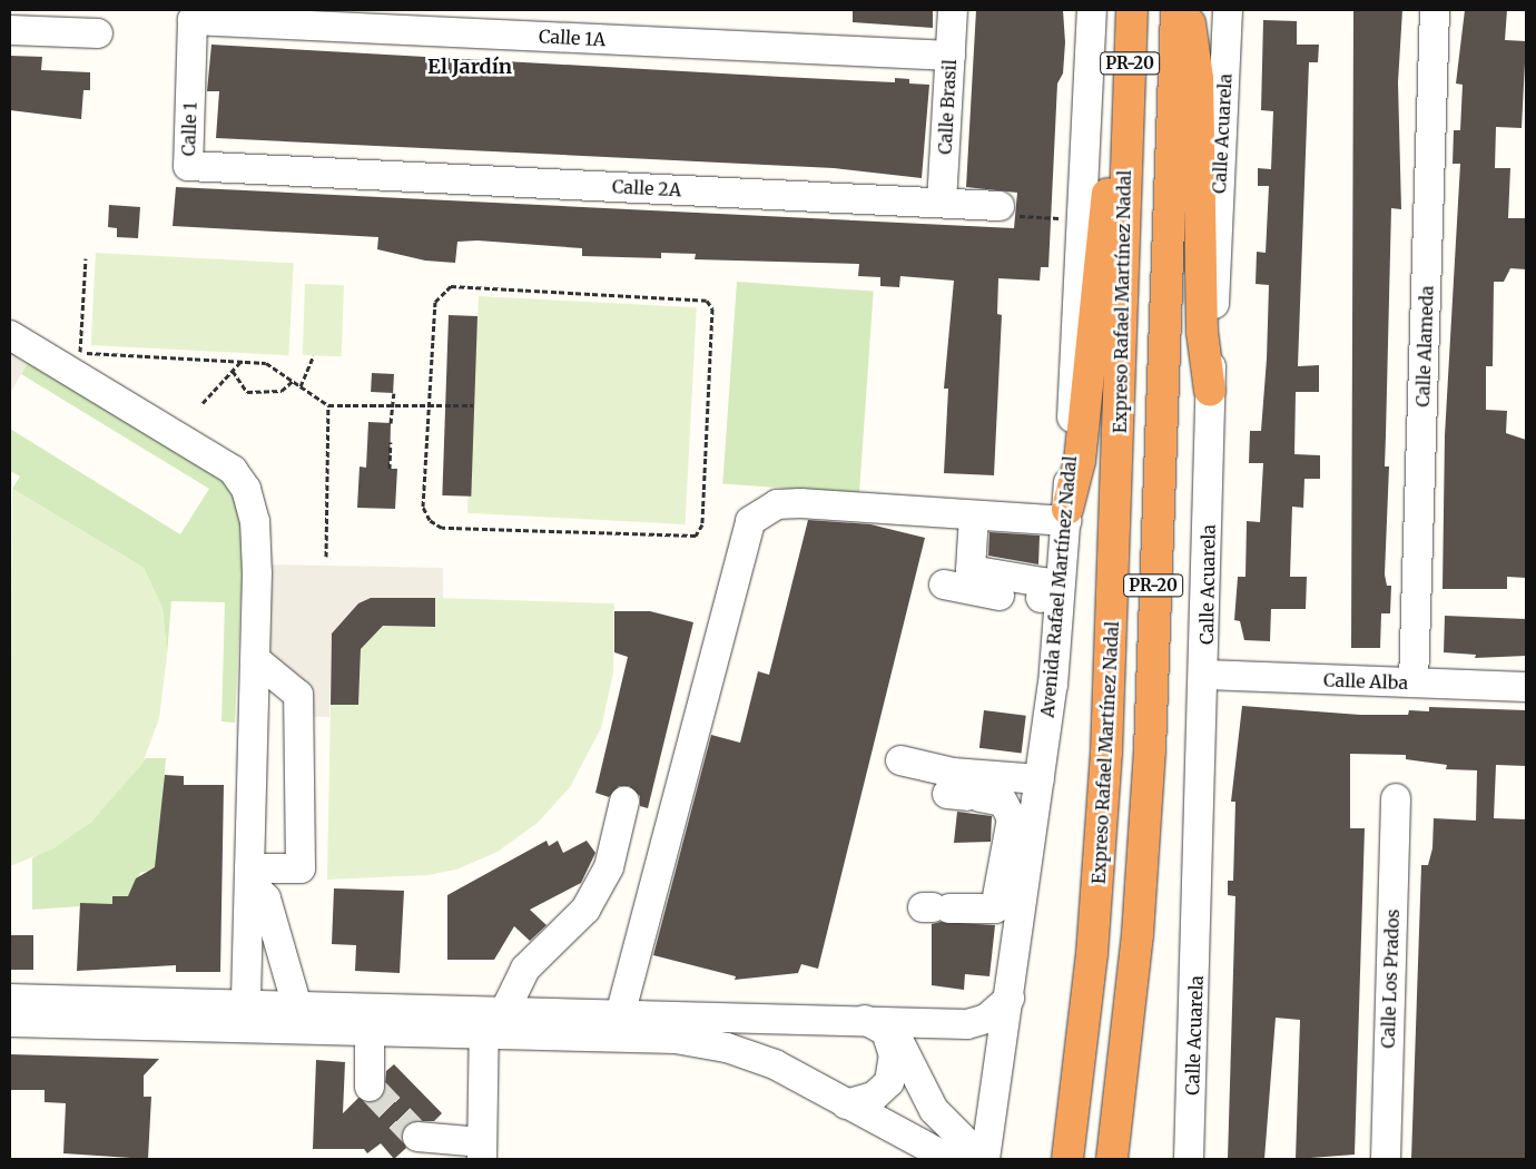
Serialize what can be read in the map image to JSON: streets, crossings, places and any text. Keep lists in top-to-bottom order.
{
  "streets": {
    "highway": ["PR-20", "Expreso Rafael Martínez Nadal"],
    "street": [
      "Calle 1A",
      "Calle Brasil",
      "Calle 1",
      "Calle Acuarela",
      "Calle 2A",
      "Calle Alameda",
      "Avenida Rafael Martínez Nadal",
      "Calle Alba",
      "Calle Los Prados"
    ]
  },
  "crossings": [
    ["Calle 1A", "Calle Brasil"],
    ["Calle 1A", "Calle 1"],
    ["Calle Brasil", "Calle 2A"],
    ["Calle 1", "Calle 2A"],
    ["Calle Acuarela", "Calle Alba"],
    ["Calle Alameda", "Calle Alba"]
  ],
  "districts": ["El Jardín"]
}
